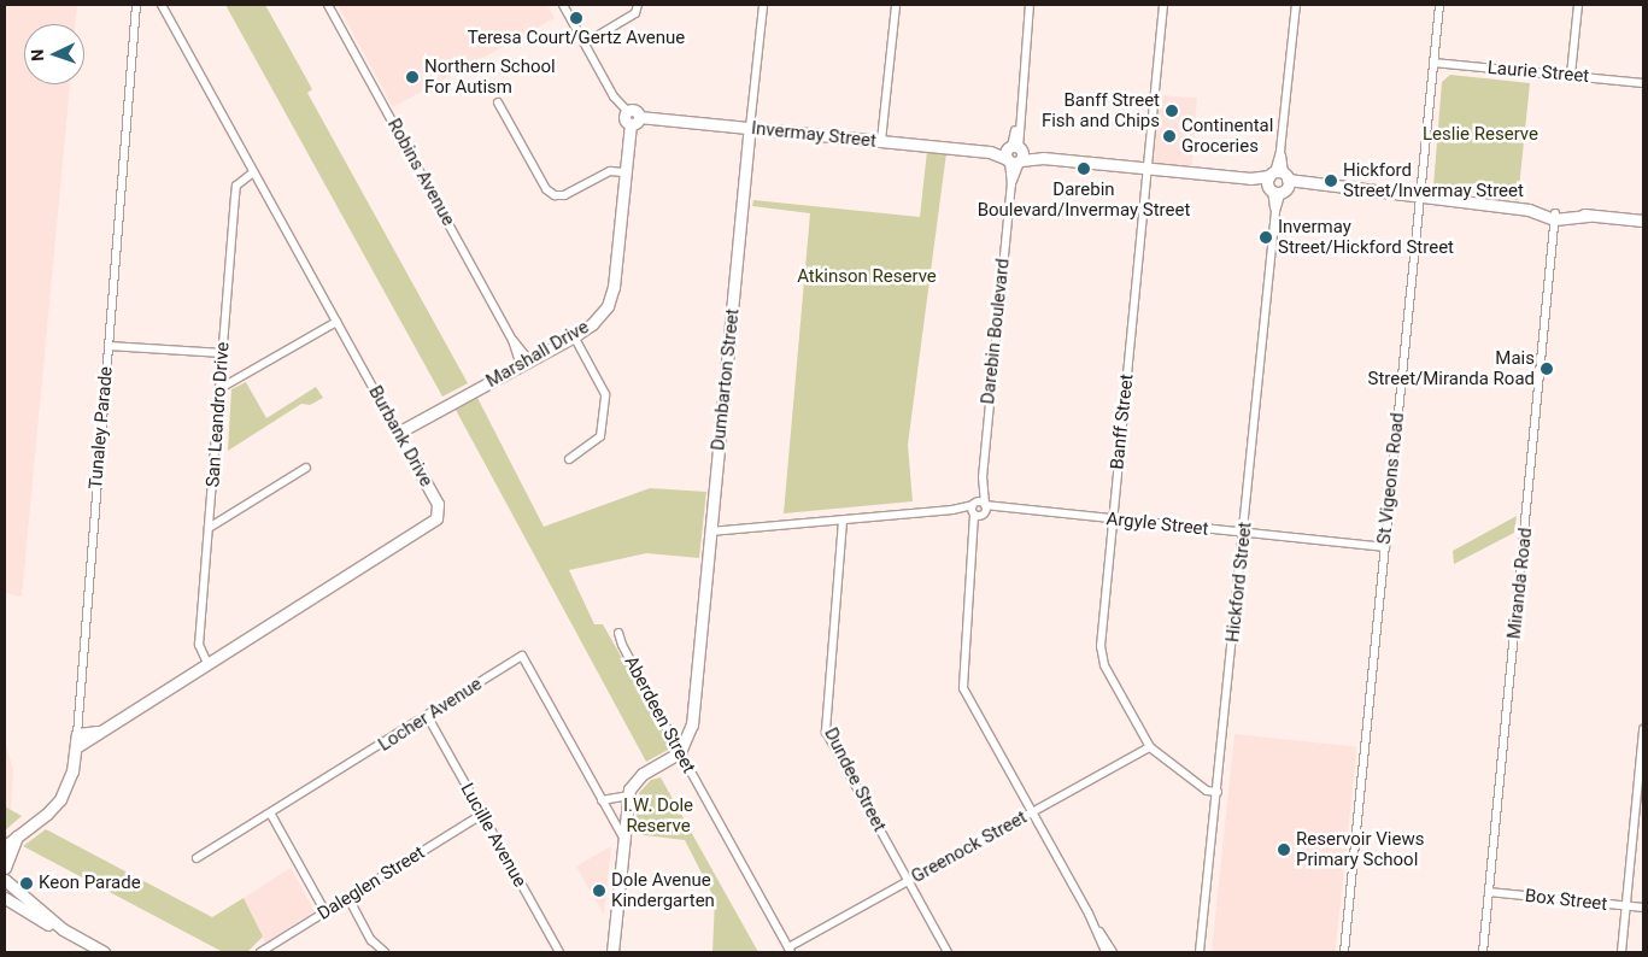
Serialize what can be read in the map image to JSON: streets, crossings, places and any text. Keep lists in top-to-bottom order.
{
  "streets": {
    "street": [
      "Laurie Street",
      "Invermay Street",
      "Robins Avenue",
      "Darebin Boulevard",
      "Marshall Drive",
      "Dumbarton Street",
      "San Leandro Drive",
      "Banff Street",
      "Tunaley Parade",
      "Burbank Drive",
      "St Vigeons Road",
      "Argyle Street",
      "Hickford Street",
      "Miranda Road",
      "Locher Avenue",
      "Aberdeen Street",
      "Dundee Street",
      "Lucille Avenue",
      "Greenock Street",
      "Daleglen Street",
      "Box Street"
    ]
  },
  "crossings": [
    ["Laurie Street", "St Vigeons Road"],
    ["Invermay Street", "Darebin Boulevard"],
    ["Invermay Street", "Marshall Drive"],
    ["Invermay Street", "Dumbarton Street"],
    ["Invermay Street", "Banff Street"],
    ["Invermay Street", "St Vigeons Road"],
    ["Invermay Street", "Hickford Street"],
    ["Invermay Street", "Miranda Road"],
    ["Robins Avenue", "Marshall Drive"],
    ["Darebin Boulevard", "Argyle Street"],
    ["Darebin Boulevard", "Greenock Street"],
    ["Marshall Drive", "Burbank Drive"],
    ["Dumbarton Street", "Argyle Street"],
    ["Dumbarton Street", "Aberdeen Street"],
    ["San Leandro Drive", "Burbank Drive"],
    ["Banff Street", "Argyle Street"],
    ["Banff Street", "Hickford Street"],
    ["Banff Street", "Greenock Street"],
    ["Tunaley Parade", "Burbank Drive"],
    ["St Vigeons Road", "Argyle Street"],
    ["Argyle Street", "Hickford Street"],
    ["Argyle Street", "Dundee Street"],
    ["Miranda Road", "Box Street"],
    ["Locher Avenue", "Lucille Avenue"],
    ["Aberdeen Street", "Greenock Street"],
    ["Dundee Street", "Greenock Street"],
    ["Lucille Avenue", "Daleglen Street"]
  ],
  "parks": ["Leslie Reserve", "Atkinson Reserve", "I.W. Dole Reserve"],
  "places": [
    "Teresa Court/Gertz Avenue",
    "Northern School For Autism",
    "Banff Street Fish and Chips",
    "Continental Groceries",
    "Darebin Boulevard/Invermay Street",
    "Hickford Street/Invermay Street",
    "Invermay Street/Hickford Street",
    "Mais Street/Miranda Road",
    "Reservoir Views Primary School",
    "Keon Parade",
    "Dole Avenue Kindergarten"
  ],
  "north": "left"
}
